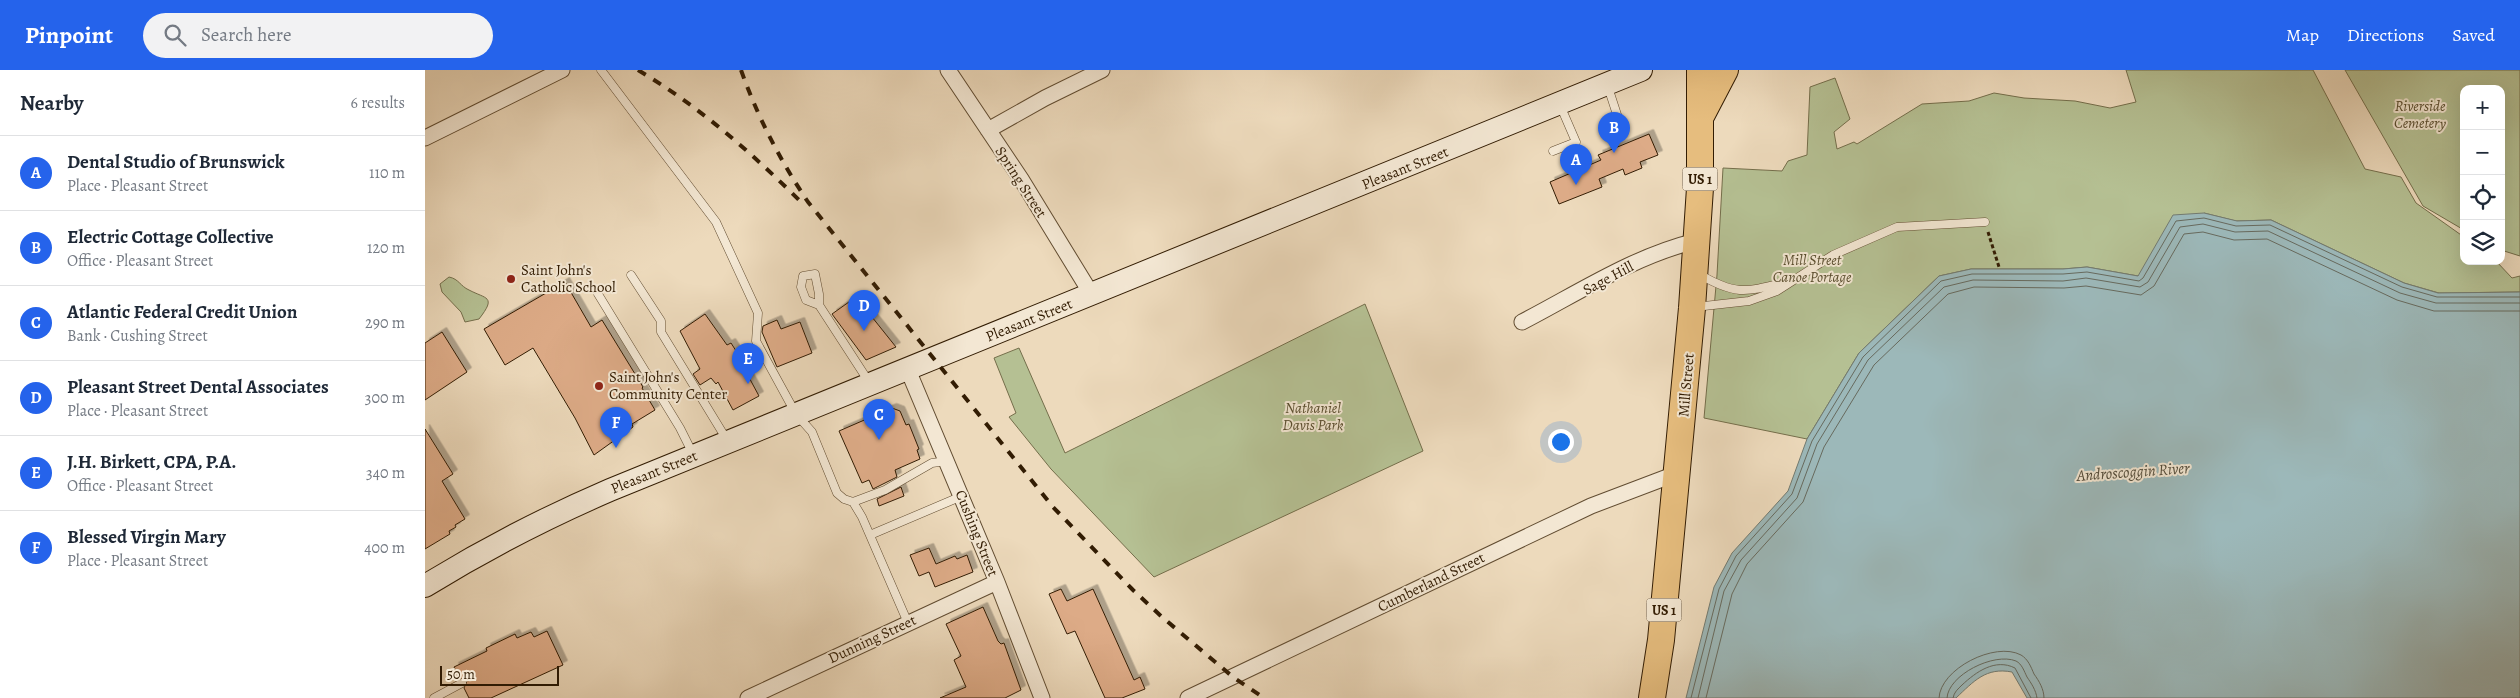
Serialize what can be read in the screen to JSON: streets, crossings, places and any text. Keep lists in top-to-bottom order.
{
  "streets": {
    "highway": ["US 1", "Mill Street"],
    "main road": ["Pleasant Street"],
    "street": [
      "Spring Street",
      "Sage Hill",
      "Cushing Street",
      "Cumberland Street",
      "Dunning Street"
    ]
  },
  "crossings": [
    ["Pleasant Street", "Spring Street"],
    ["Pleasant Street", "Cushing Street"],
    ["US 1", "Mill Street"],
    ["Sage Hill", "Mill Street"],
    ["Mill Street", "Cumberland Street"],
    ["Cushing Street", "Dunning Street"]
  ],
  "water": ["Androscoggin River"],
  "parks": ["Riverside Cemetery", "Mill Street Canoe Portage", "Nathaniel Davis Park"],
  "places": ["Saint John's Catholic School", "Saint John's Community Center"],
  "scale_bar": "50 m",
  "page": {
    "header": "Pinpoint",
    "search": "Search here",
    "nav": ["Map", "Directions", "Saved"],
    "heading": ["Nearby", "6 results"],
    "map_buttons": ["+", "−"],
    "pins": [
      "B",
      "A",
      "D",
      "E",
      "C",
      "F"
    ],
    "list": [
      {
        "mark": "A",
        "name": "Dental Studio of Brunswick",
        "note": "Place · Pleasant Street",
        "value": "110 m"
      },
      {
        "mark": "B",
        "name": "Electric Cottage Collective",
        "note": "Office · Pleasant Street",
        "value": "120 m"
      },
      {
        "mark": "C",
        "name": "Atlantic Federal Credit Union",
        "note": "Bank · Cushing Street",
        "value": "290 m"
      },
      {
        "mark": "D",
        "name": "Pleasant Street Dental Associates",
        "note": "Place · Pleasant Street",
        "value": "300 m"
      },
      {
        "mark": "E",
        "name": "J.H. Birkett, CPA, P.A.",
        "note": "Office · Pleasant Street",
        "value": "340 m"
      },
      {
        "mark": "F",
        "name": "Blessed Virgin Mary",
        "note": "Place · Pleasant Street",
        "value": "400 m"
      }
    ],
    "scale": "50 m"
  }
}
